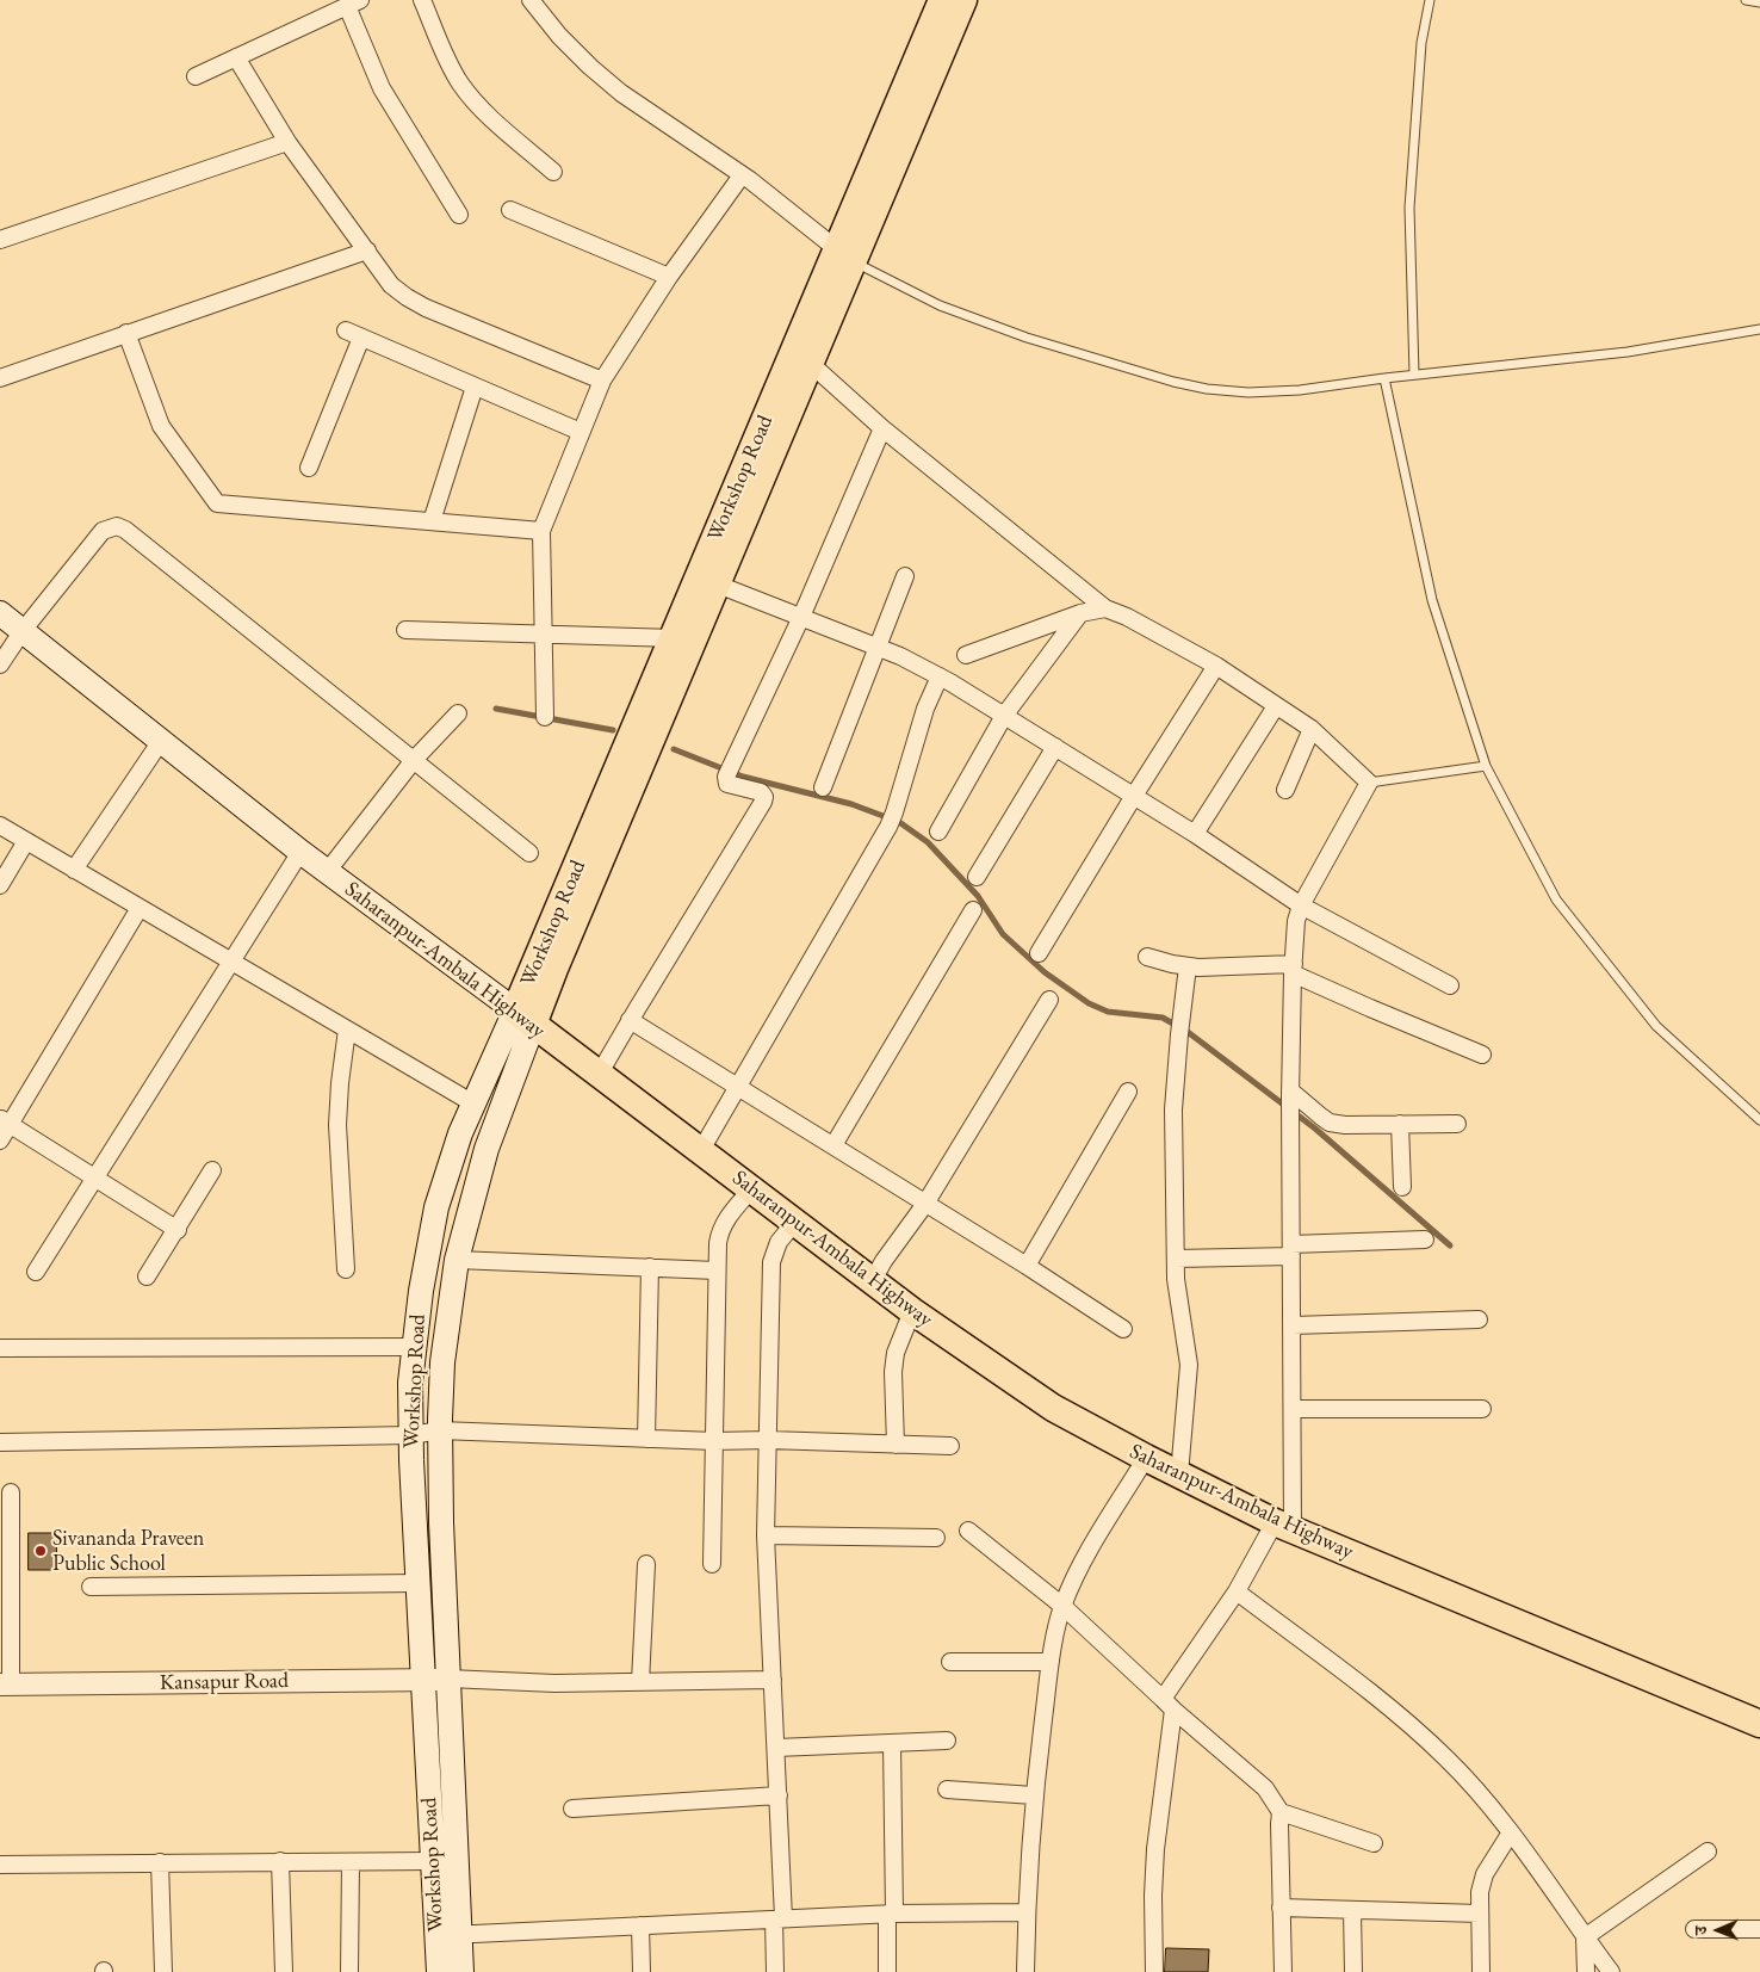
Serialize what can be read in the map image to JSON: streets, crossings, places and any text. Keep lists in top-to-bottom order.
{
  "streets": {
    "main road": ["Workshop Road", "Saharanpur-Ambala Highway"],
    "street": ["Kansapur Road"]
  },
  "crossings": [
    ["Workshop Road", "Saharanpur-Ambala Highway"],
    ["Workshop Road", "Kansapur Road"]
  ],
  "places": ["Sivananda Praveen Public School"],
  "north": "left"
}
